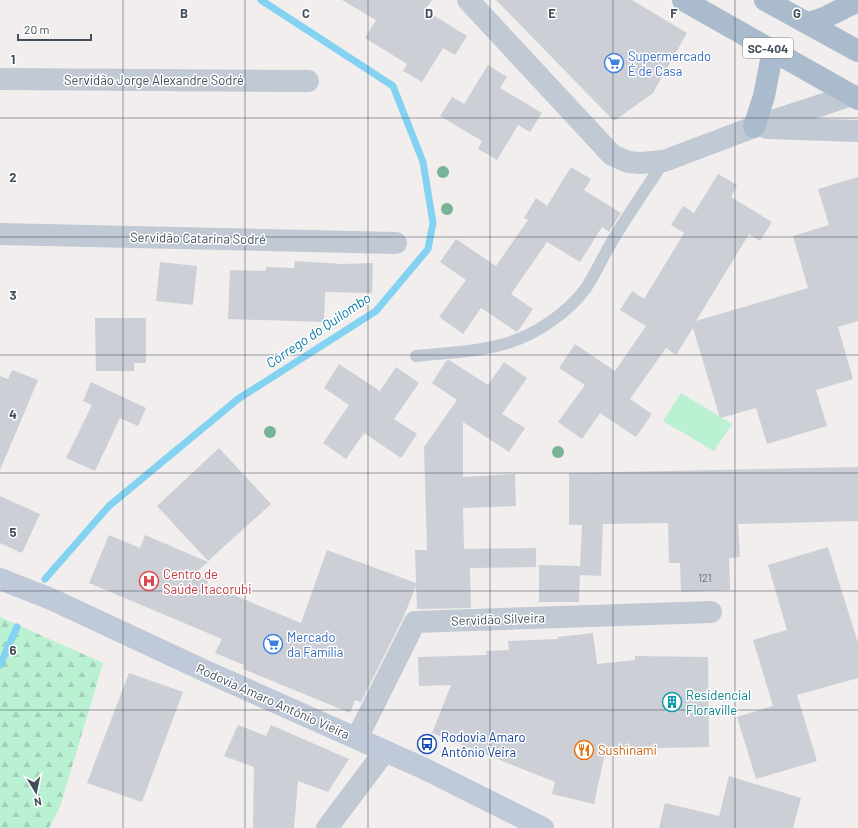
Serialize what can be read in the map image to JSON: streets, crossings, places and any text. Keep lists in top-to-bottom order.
{
  "streets": {
    "main road": ["SC-404", "Rodovia Amaro Antônio Vieira"],
    "street": ["Servidão Jorge Alexandre Sodré", "Servidão Catarina Sodré", "Servidão Silveira"]
  },
  "crossings": [
    ["Servidão Silveira", "Rodovia Amaro Antônio Vieira"]
  ],
  "water": ["Córrego do Quilombo"],
  "places": {
    "supermarket": ["Supermercado É de Casa", "Mercado da Família"],
    "hospital": ["Centro de Saúde Itacorubi"],
    "building": ["Residencial Floraville"],
    "bus stop": ["Rodovia Amaro Antônio Veira"],
    "restaurant": ["Sushinami"]
  },
  "house_numbers": ["121"],
  "scale_bar": "20 m",
  "north": "bottom",
  "grid": {
    "columns": [
      "B",
      "C",
      "D",
      "E",
      "F",
      "G"
    ],
    "rows": [
      "1",
      "2",
      "3",
      "4",
      "5",
      "6"
    ]
  }
}
